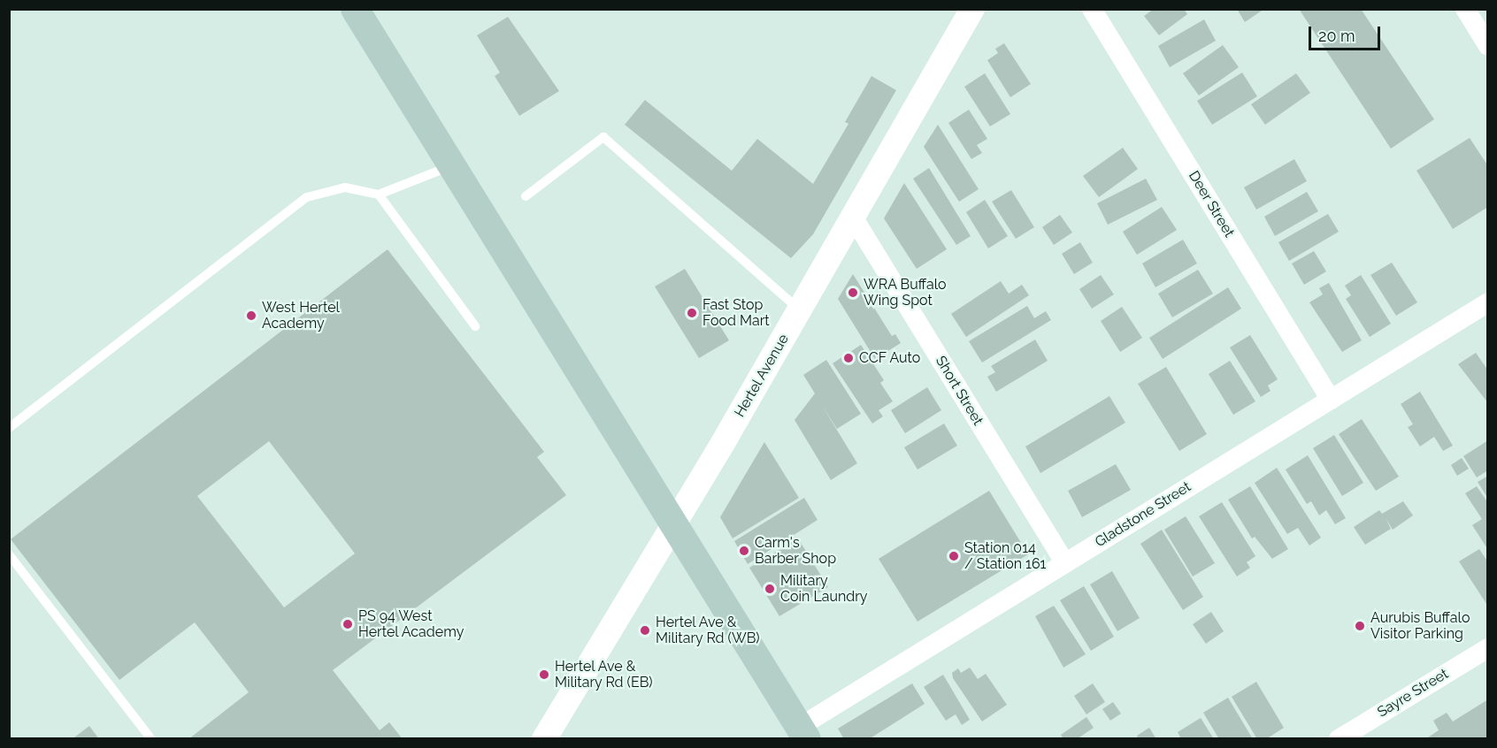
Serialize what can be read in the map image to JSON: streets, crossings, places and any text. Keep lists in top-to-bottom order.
{
  "streets": {
    "street": [
      "Deer Street",
      "Hertel Avenue",
      "Short Street",
      "Gladstone Street",
      "Sayre Street"
    ]
  },
  "crossings": [
    ["Deer Street", "Gladstone Street"],
    ["Hertel Avenue", "Short Street"],
    ["Short Street", "Gladstone Street"]
  ],
  "places": [
    "WRA Buffalo Wing Spot",
    "Fast Stop Food Mart",
    "West Hertel Academy",
    "CCF Auto",
    "Carm's Barber Shop",
    "Station 014 / Station 161",
    "Military Coin Laundry",
    "PS 94 West Hertel Academy",
    "Aurubis Buffalo Visitor Parking",
    "Hertel Ave & Military Rd (WB)",
    "Hertel Ave & Military Rd (EB)"
  ],
  "scale_bar": "20 m"
}
